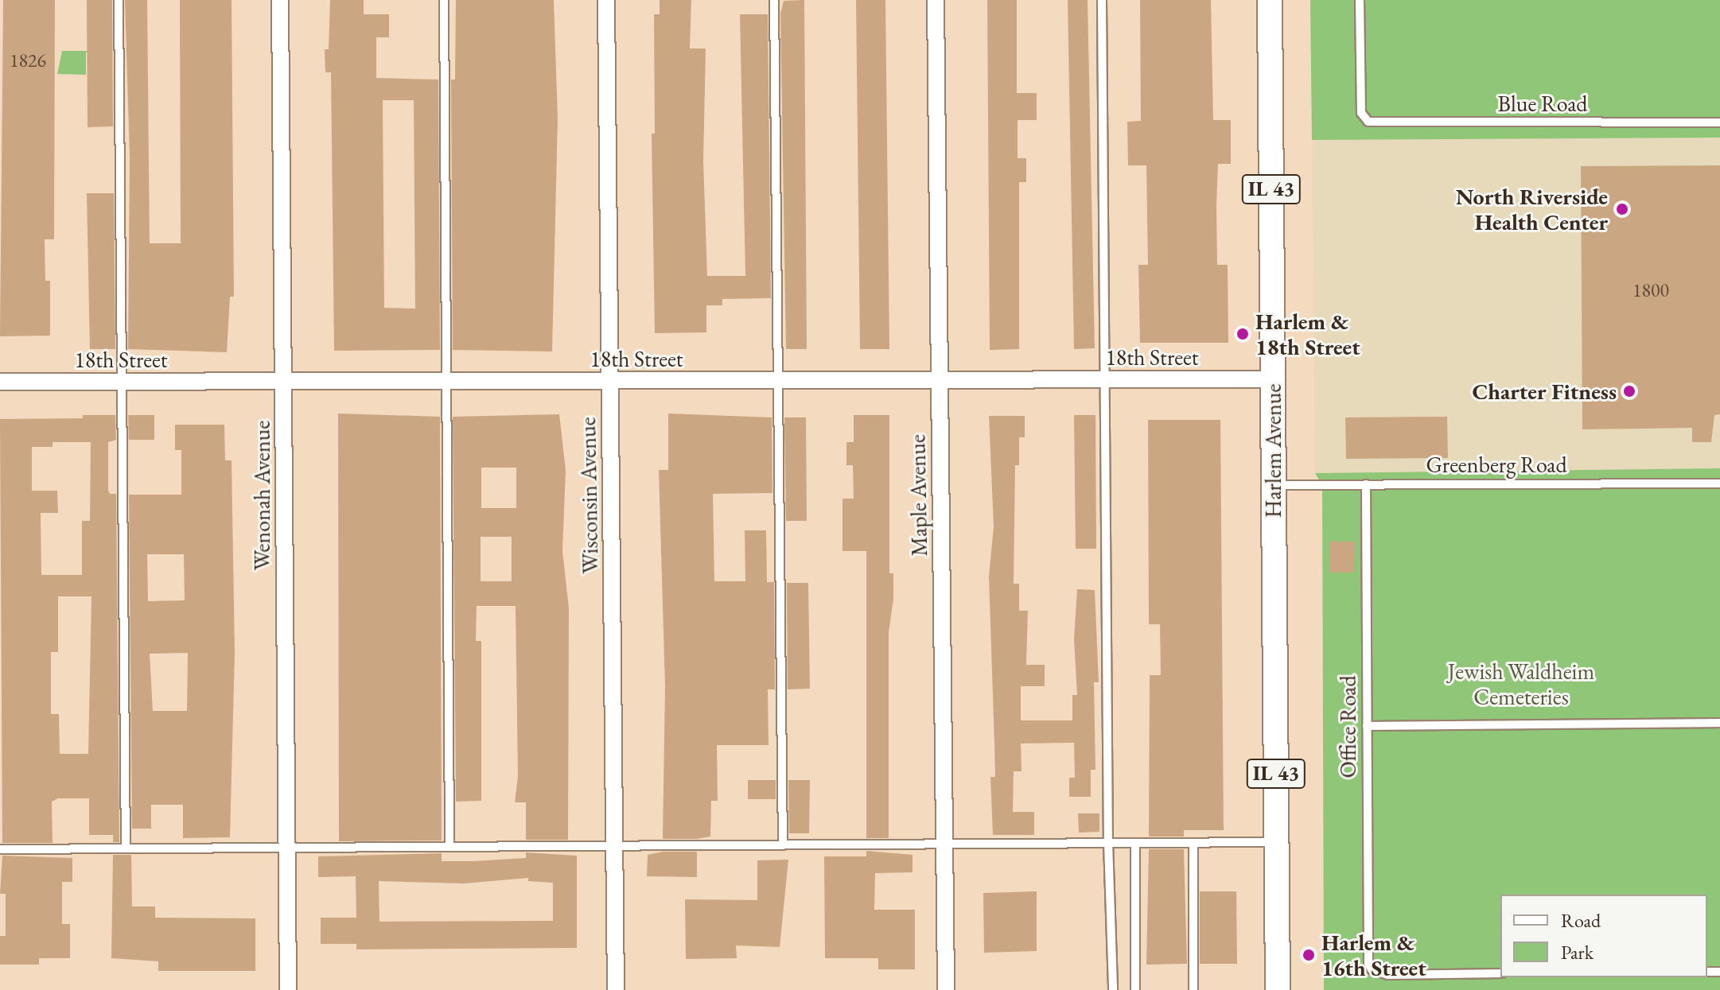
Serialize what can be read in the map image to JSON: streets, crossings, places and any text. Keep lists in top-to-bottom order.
{
  "streets": {
    "main road": ["IL 43", "Harlem Avenue"],
    "street": [
      "18th Street",
      "Wenonah Avenue",
      "Wisconsin Avenue",
      "Maple Avenue"
    ],
    "lane": ["Blue Road", "Greenberg Road", "Office Road"]
  },
  "crossings": [
    ["IL 43", "Harlem Avenue"],
    ["18th Street", "Harlem Avenue"],
    ["18th Street", "Wenonah Avenue"],
    ["18th Street", "Wisconsin Avenue"],
    ["18th Street", "Maple Avenue"],
    ["Harlem Avenue", "Greenberg Road"],
    ["Greenberg Road", "Office Road"]
  ],
  "parks": ["Jewish Waldheim Cemeteries"],
  "places": [
    "North Riverside Health Center",
    "Harlem & 18th Street",
    "Charter Fitness",
    "Harlem & 16th Street"
  ],
  "house_numbers": ["1826", "1800"],
  "legend": ["Road", "Park"]
}
